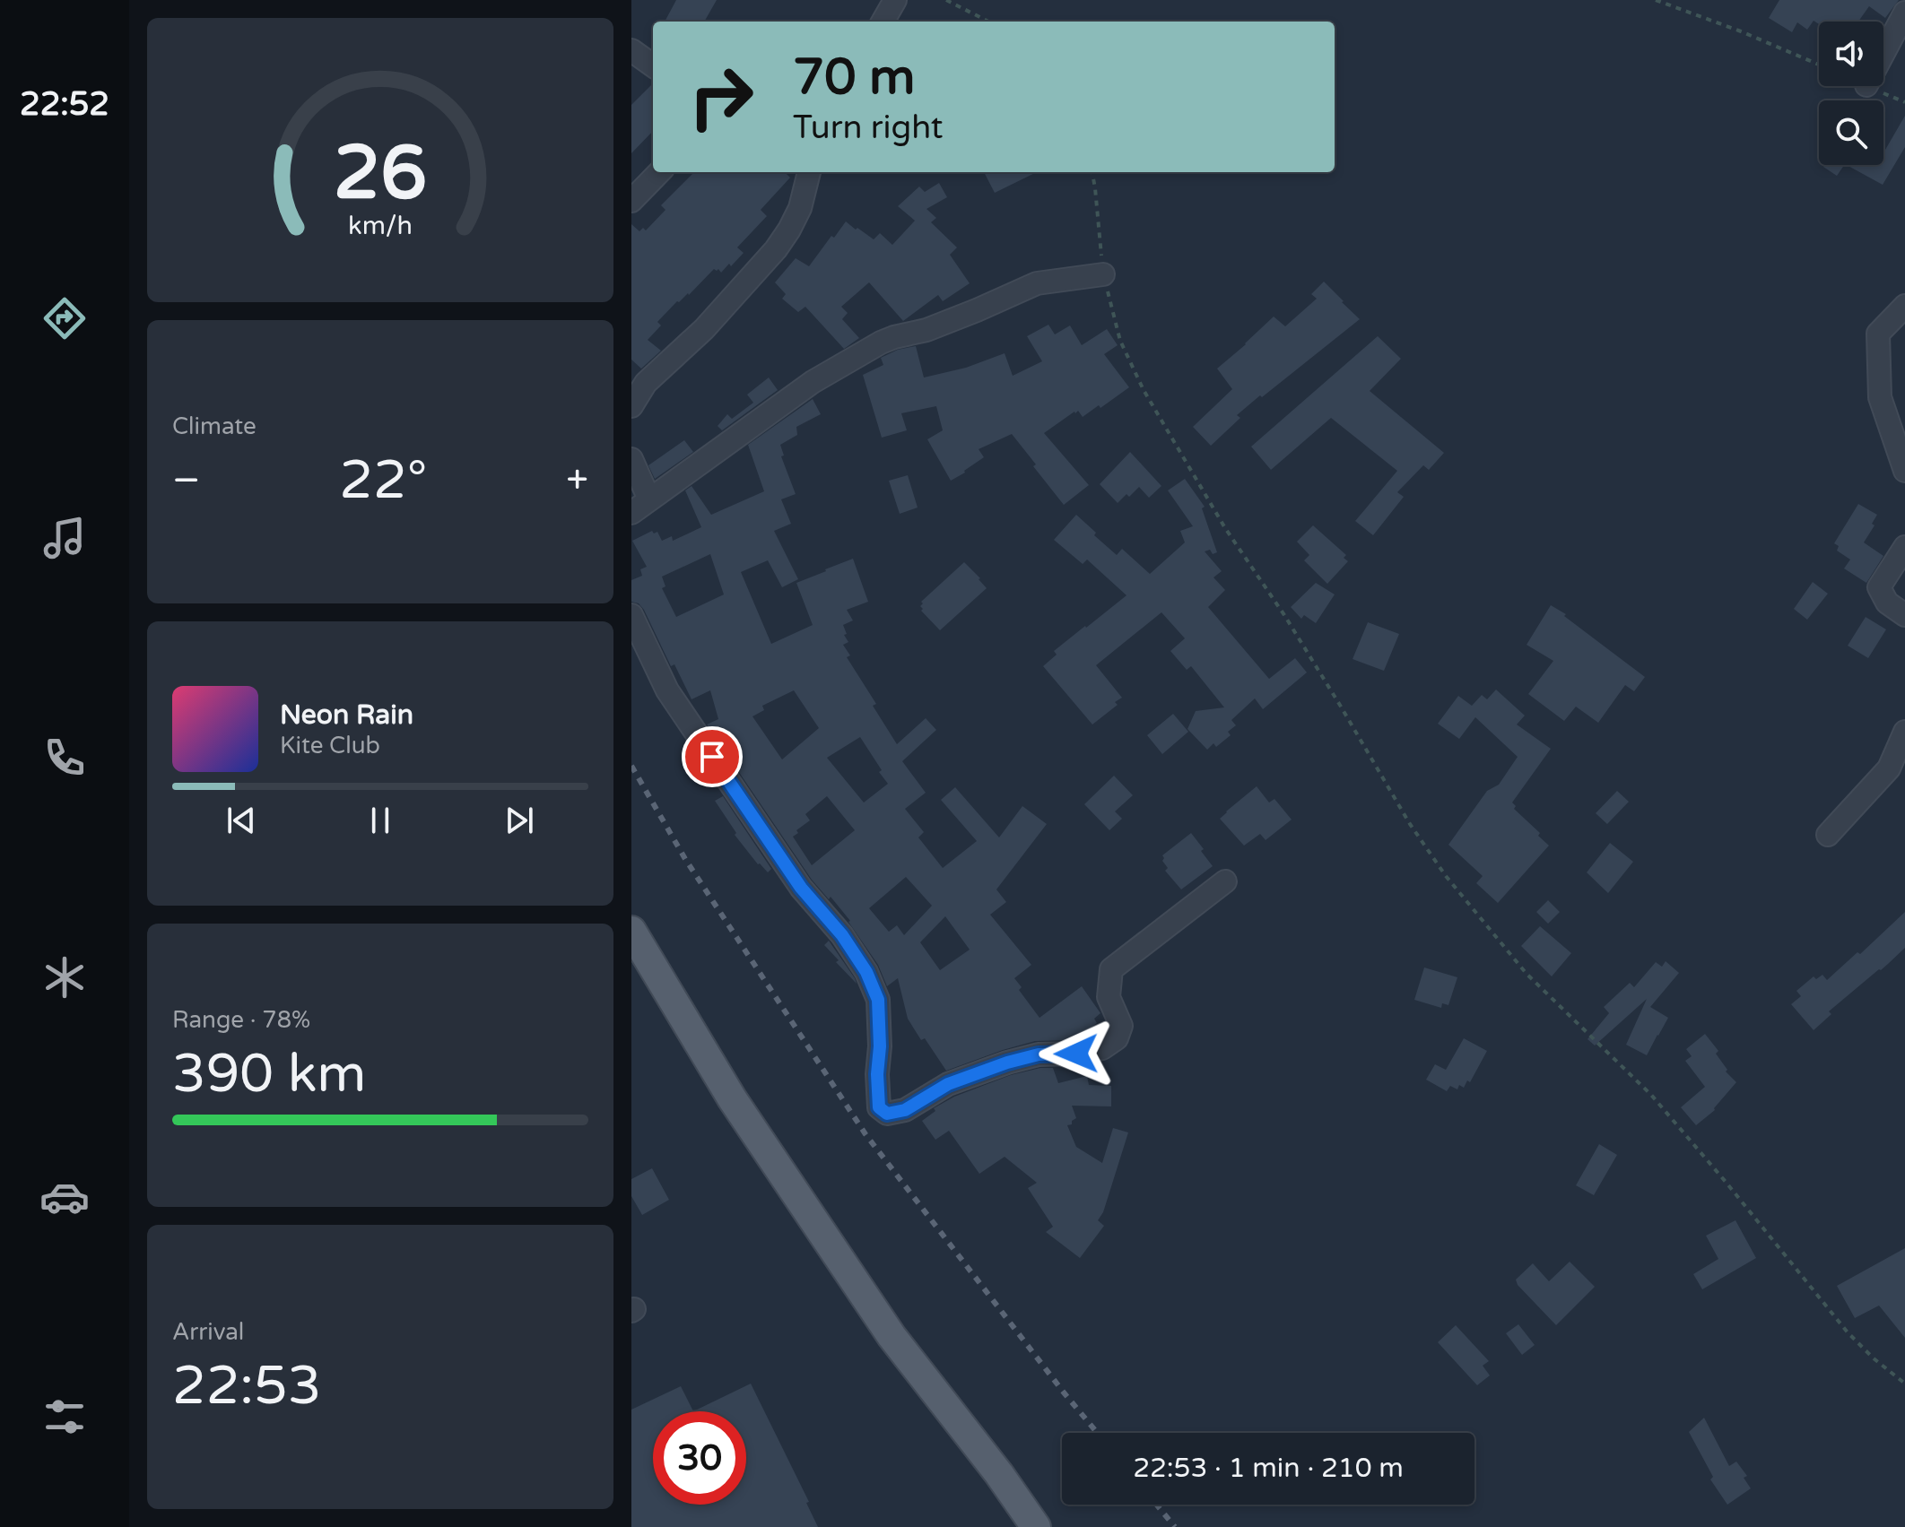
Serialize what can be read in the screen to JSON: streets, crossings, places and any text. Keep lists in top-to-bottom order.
{
  "page": {
    "tabs": "22:52",
    "turn": ["70 m", "Turn right"],
    "tile": [
      "Climate",
      ["Range · 78%", "390 km"],
      ["Arrival", "22:53"]
    ],
    "heat": ["−", "22°", "+"],
    "song": ["Neon Rain", "Kite Club"],
    "limit": "30",
    "trip": "22:53 · 1 min · 210 m",
    "gauge": ["26", "km/h"]
  }
}
